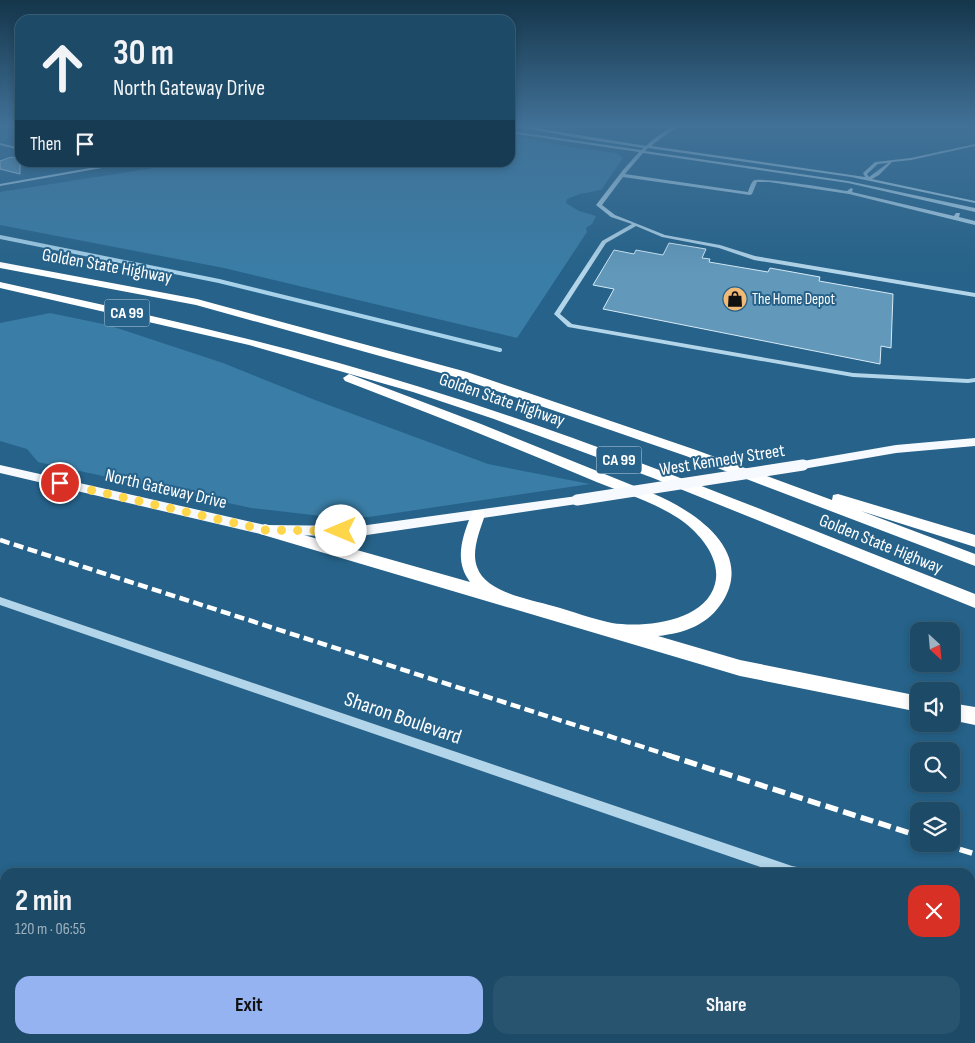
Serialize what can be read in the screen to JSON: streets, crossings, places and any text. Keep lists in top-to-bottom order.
{
  "streets": {
    "highway": ["Golden State Highway", "CA 99"],
    "main road": ["West Kennedy Street", "North Gateway Drive"],
    "street": ["Sharon Boulevard"]
  },
  "crossings": [
    ["West Kennedy Street", "North Gateway Drive"]
  ],
  "places": {
    "shop": ["The Home Depot"]
  },
  "north": "bottom right",
  "page": {
    "turn": ["30 m", "North Gateway Drive"],
    "then": "Then",
    "heading": ["2 min", "120 m · 06:55"],
    "buttons": ["Exit", "Share"]
  }
}
